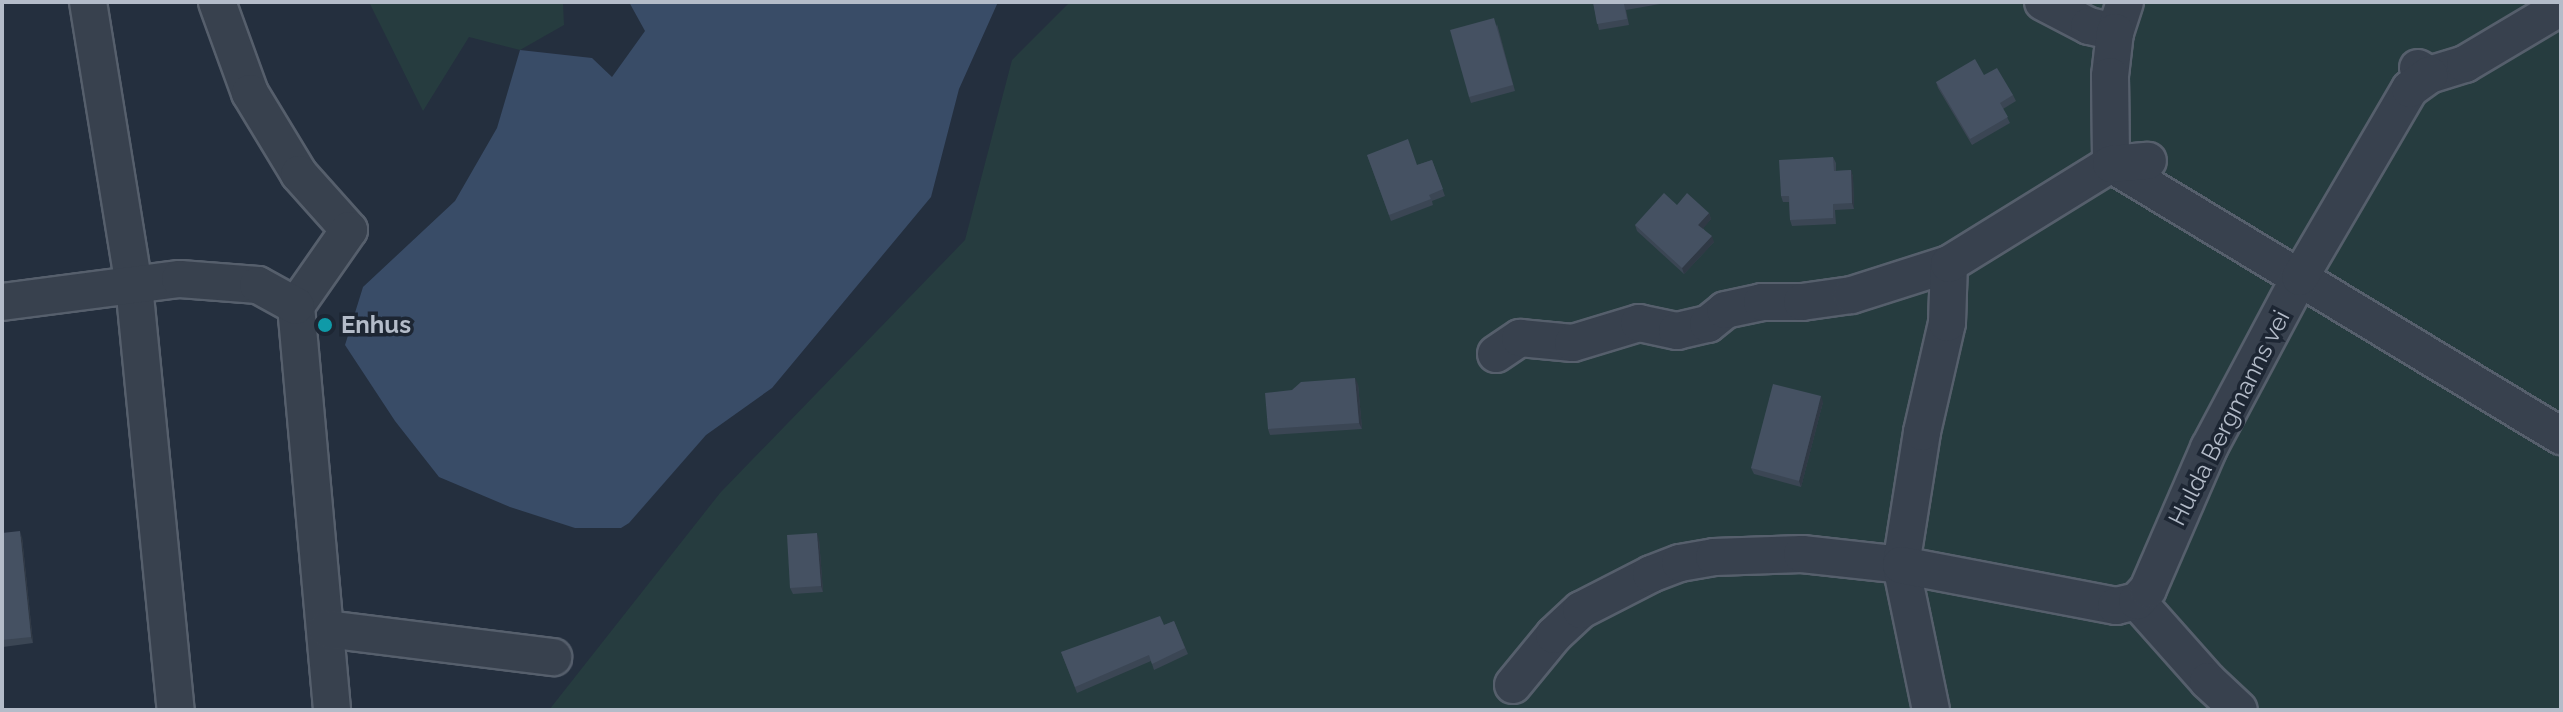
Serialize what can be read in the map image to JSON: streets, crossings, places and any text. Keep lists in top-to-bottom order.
{
  "streets": {
    "lane": ["Hulda Bergmanns vei"]
  },
  "places": ["Enhus"]
}
